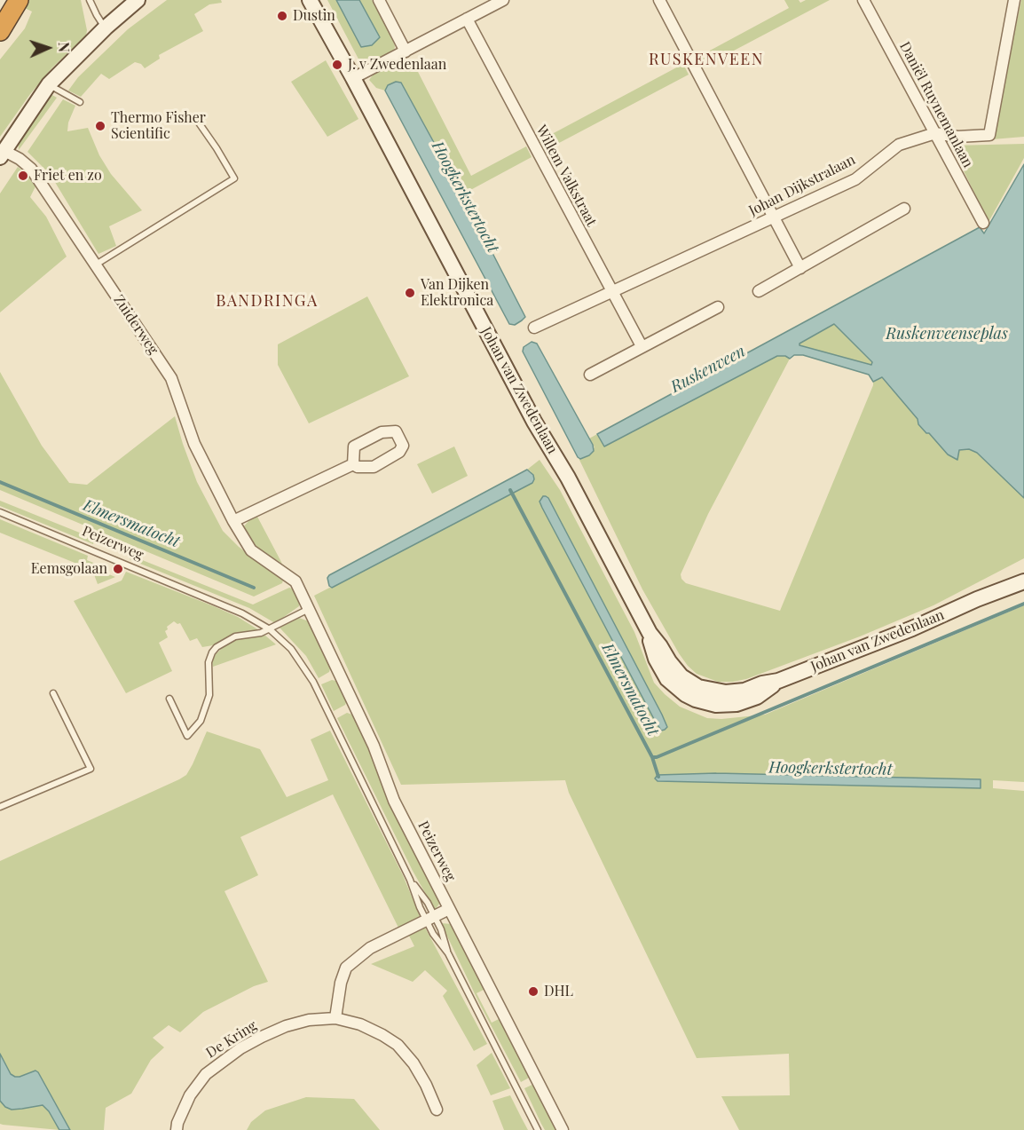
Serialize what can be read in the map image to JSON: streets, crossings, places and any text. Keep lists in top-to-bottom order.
{
  "streets": {
    "main road": ["Zuiderweg", "Johan van Zwedenlaan"],
    "street": [
      "Daniël Ruynemanlaan",
      "Willem Valkstraat",
      "Johan Dijkstralaan",
      "Peizerweg",
      "De Kring"
    ]
  },
  "crossings": [
    ["Daniël Ruynemanlaan", "Johan Dijkstralaan"],
    ["Willem Valkstraat", "Johan Dijkstralaan"],
    ["Zuiderweg", "Peizerweg"]
  ],
  "districts": ["RUSKENVEEN", "BANDRINGA"],
  "water": [
    "Hoogkerkstertocht",
    "Ruskenveenseplas",
    "Ruskenveen",
    "Elmersmatocht"
  ],
  "places": [
    "Dustin",
    "J. v Zwedenlaan",
    "Thermo Fisher Scientific",
    "Friet en zo",
    "Van Dijken Elektronica",
    "Eemsgolaan",
    "DHL"
  ],
  "north": "right"
}
